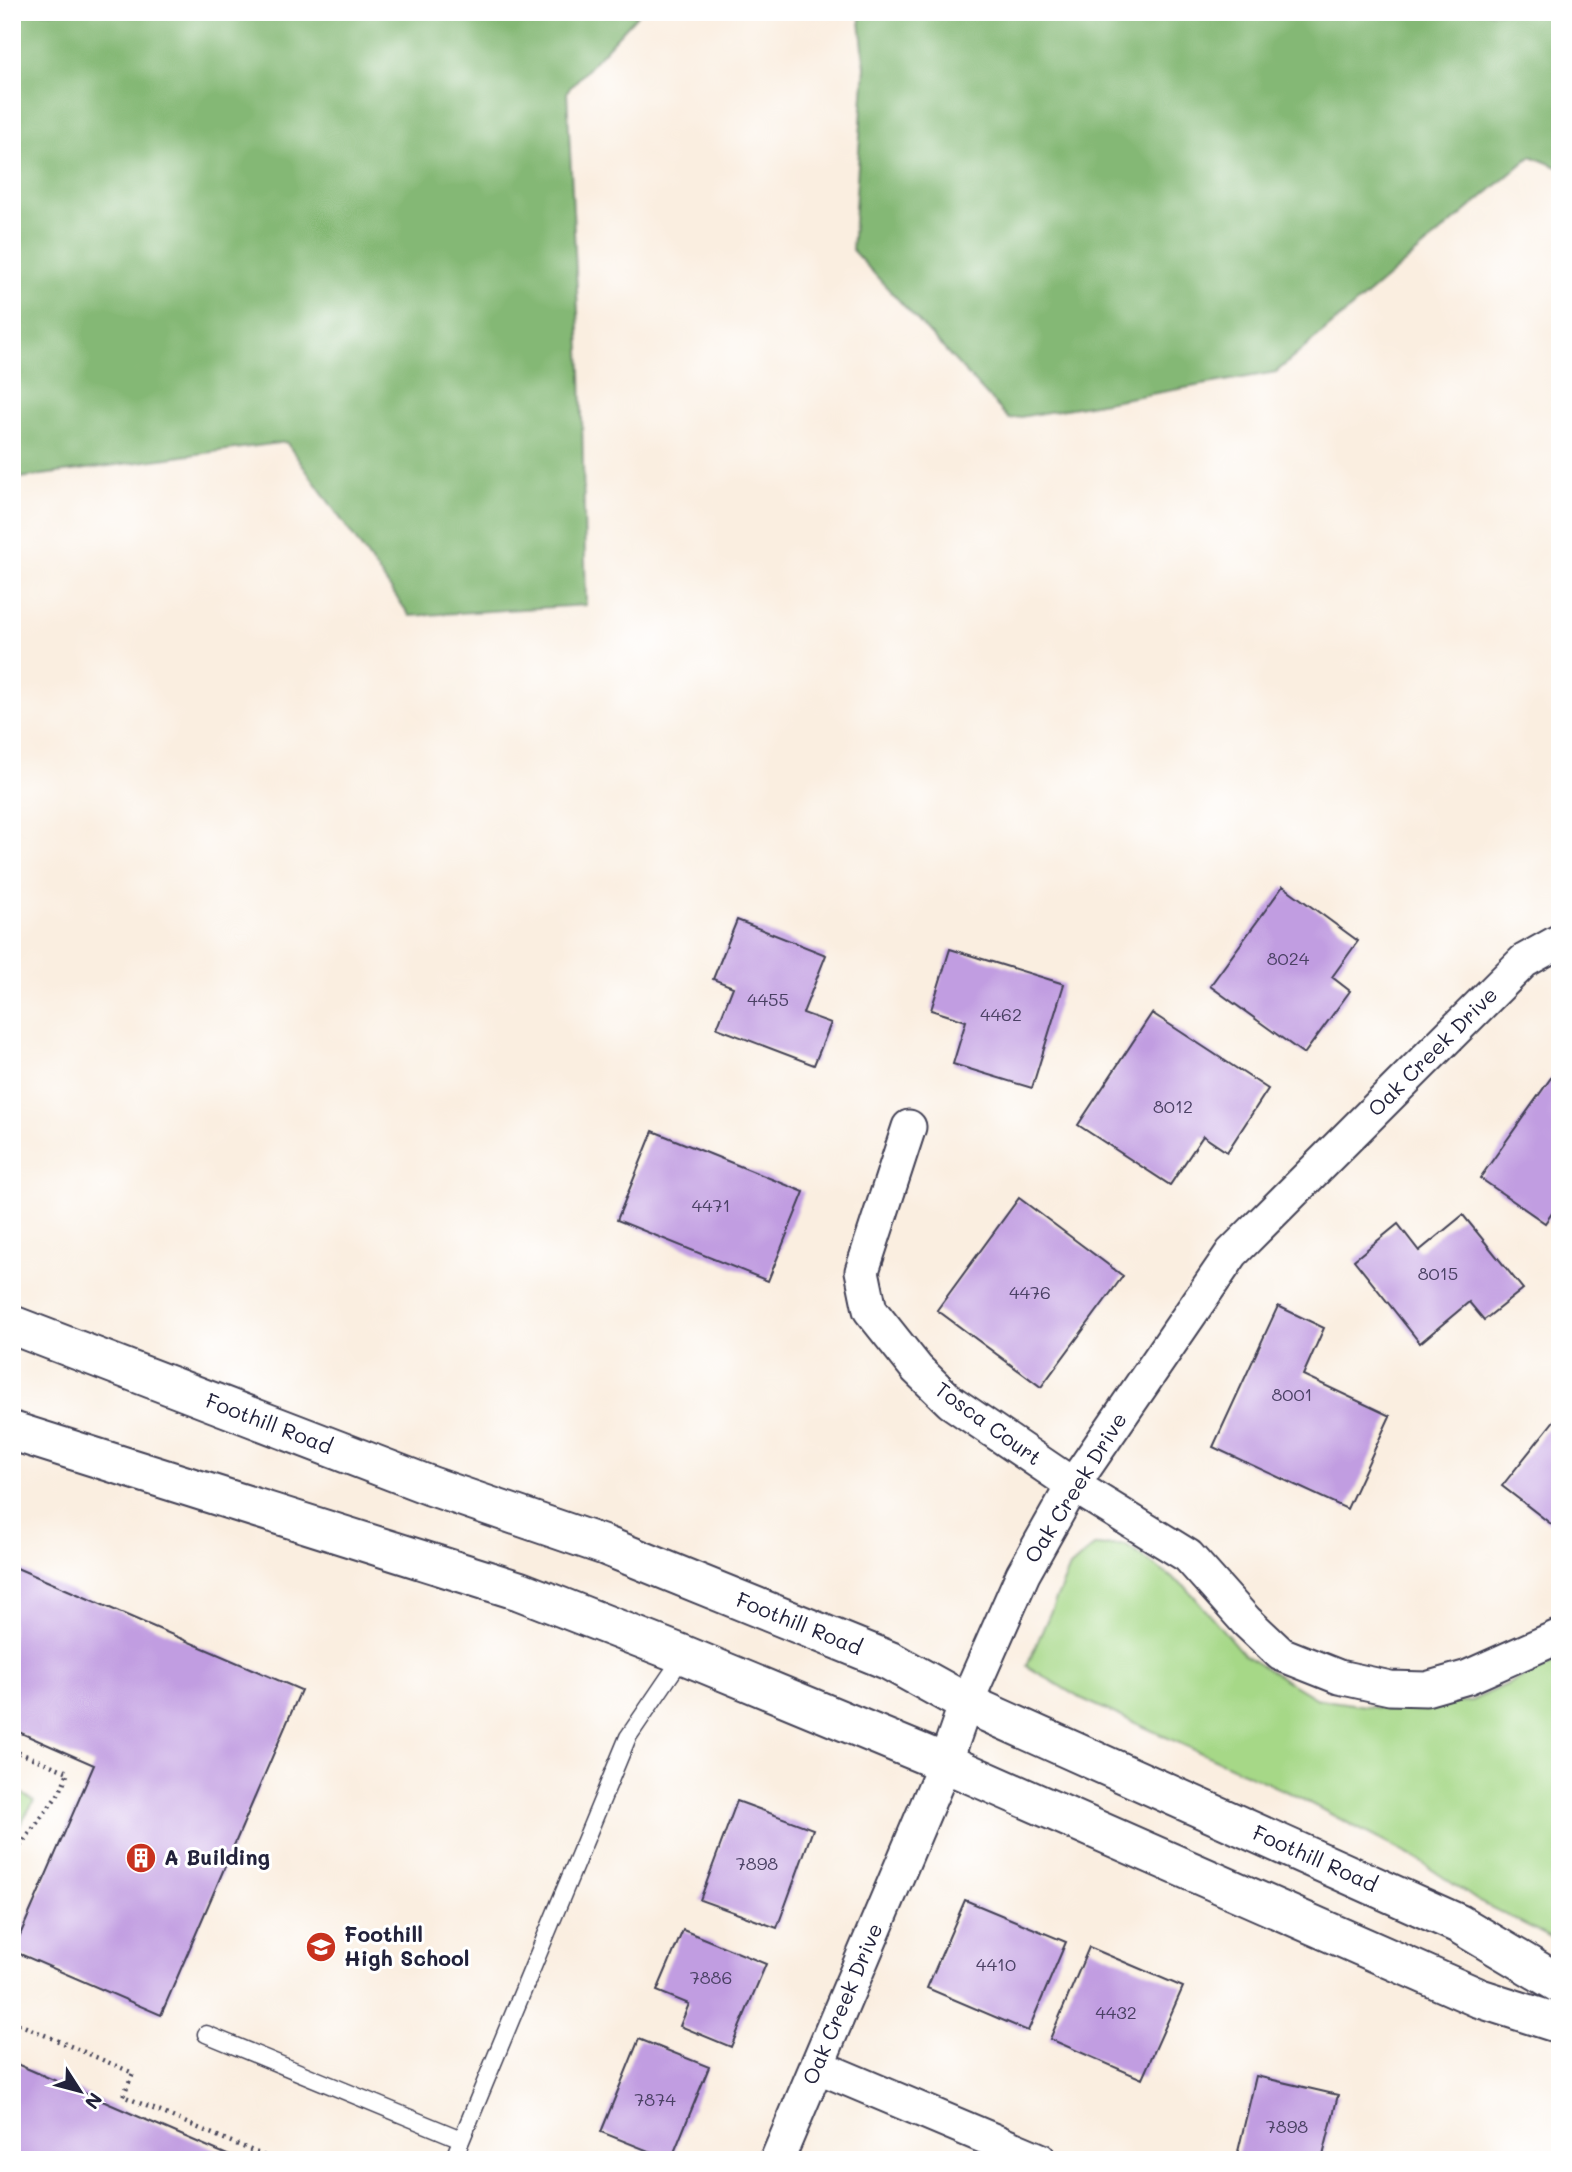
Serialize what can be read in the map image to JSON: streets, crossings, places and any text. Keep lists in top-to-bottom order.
{
  "streets": {
    "main road": ["Foothill Road"],
    "street": ["Oak Creek Drive", "Tosca Court"]
  },
  "crossings": [
    ["Oak Creek Drive", "Foothill Road"],
    ["Oak Creek Drive", "Tosca Court"]
  ],
  "places": {
    "building": ["A Building"],
    "school or university": ["Foothill High School"]
  },
  "house_numbers": [
    "8024",
    "4455",
    "4462",
    "8012",
    "4471",
    "8015",
    "4476",
    "8001",
    "7898",
    "4410",
    "7886",
    "4432",
    "7874",
    "7898"
  ],
  "north": "bottom right"
}
